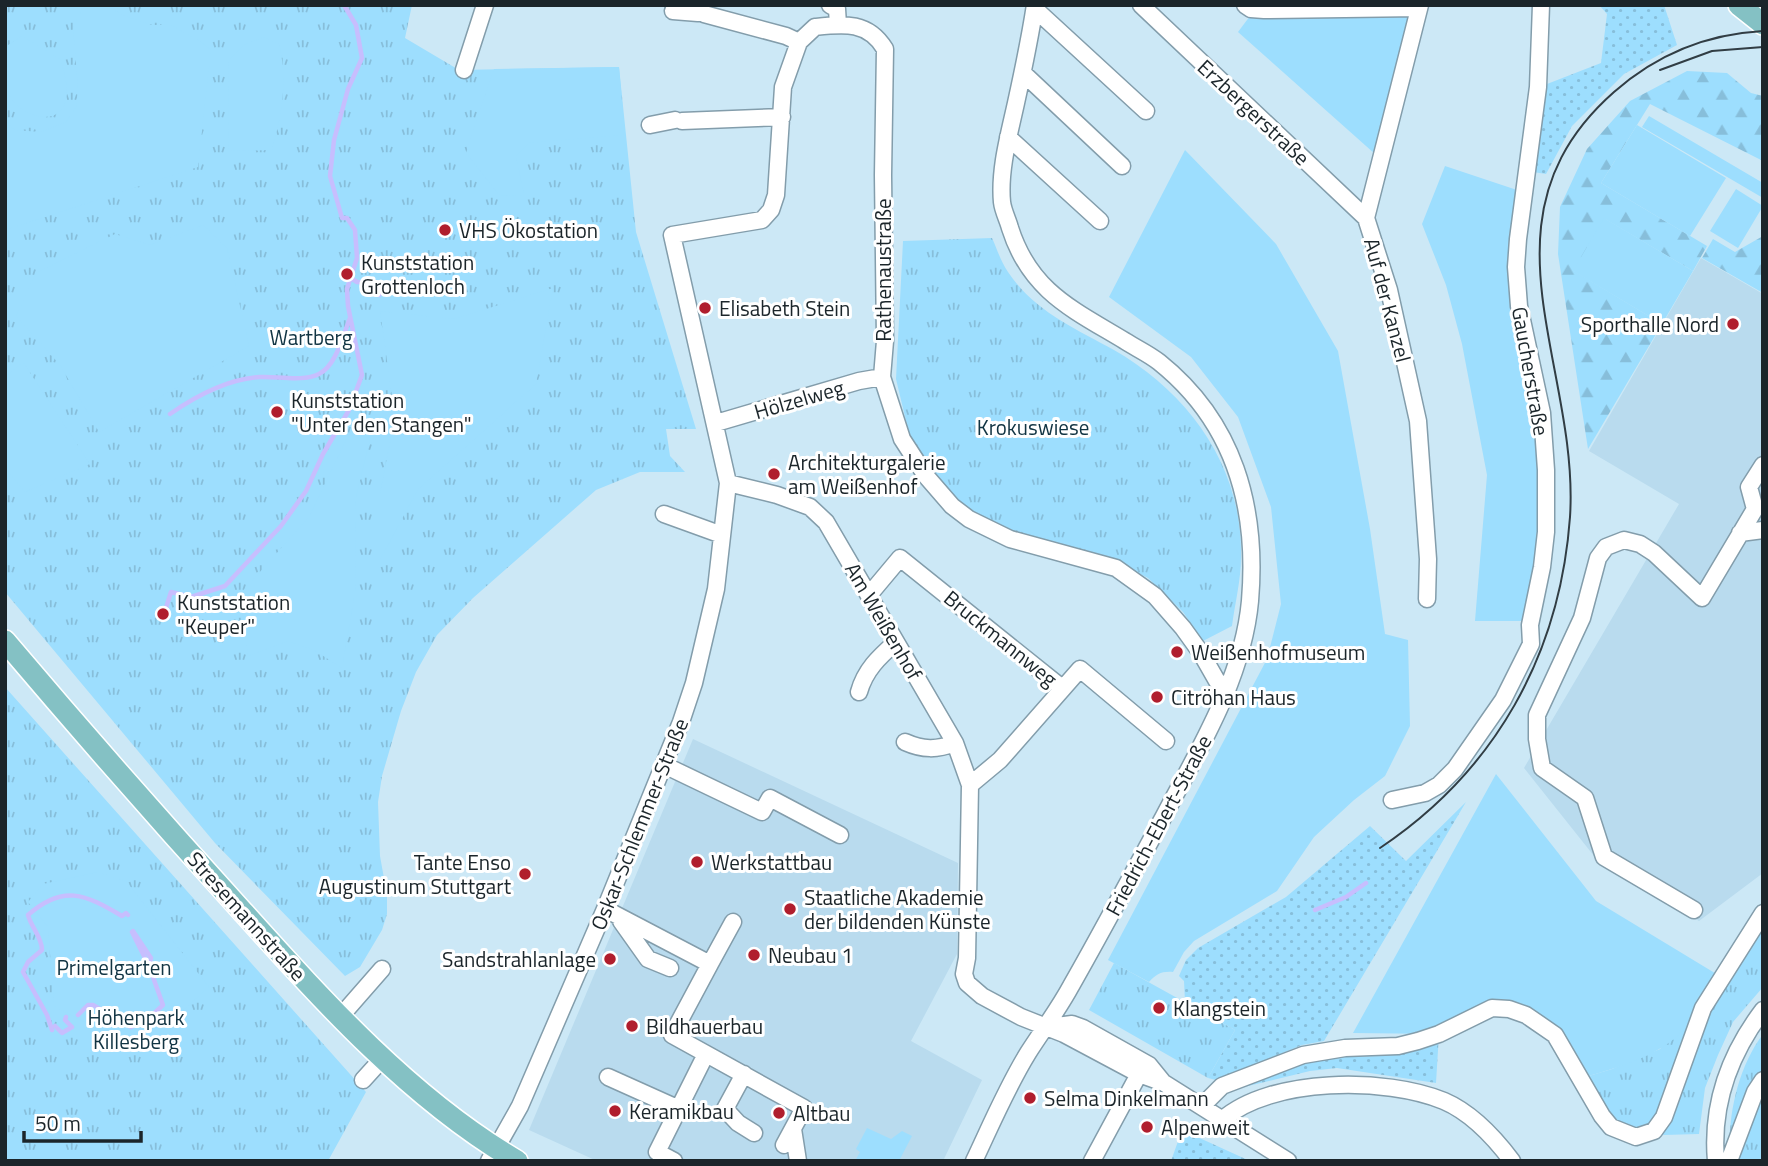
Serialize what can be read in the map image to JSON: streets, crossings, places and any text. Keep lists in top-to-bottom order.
{
  "streets": {
    "main road": ["Stresemannstraße"],
    "street": [
      "Erzbergerstraße",
      "Rathenaustraße",
      "Auf der Kanzel",
      "Gaucherstraße",
      "Hölzelweg",
      "Am Weißenhof",
      "Bruckmannweg",
      "Oskar-Schlemmer-Straße",
      "Friedrich-Ebert-Straße"
    ]
  },
  "crossings": [
    ["Erzbergerstraße", "Auf der Kanzel"],
    ["Rathenaustraße", "Hölzelweg"],
    ["Rathenaustraße", "Friedrich-Ebert-Straße"],
    ["Am Weißenhof", "Bruckmannweg"],
    ["Am Weißenhof", "Oskar-Schlemmer-Straße"],
    ["Am Weißenhof", "Friedrich-Ebert-Straße"],
    ["Oskar-Schlemmer-Straße", "Stresemannstraße"]
  ],
  "parks": [
    "Wartberg",
    "Krokuswiese",
    "Primelgarten",
    "Höhenpark Killesberg"
  ],
  "places": [
    "VHS Ökostation",
    "Kunststation Grottenloch",
    "Elisabeth Stein",
    "Sporthalle Nord",
    "Kunststation \"Unter den Stangen\"",
    "Architekturgalerie am Weißenhof",
    "Kunststation \"Keuper\"",
    "Weißenhofmuseum",
    "Citröhan Haus",
    "Werkstattbau",
    "Tante Enso Augustinum Stuttgart",
    "Staatliche Akademie der bildenden Künste",
    "Neubau 1",
    "Sandstrahlanlage",
    "Klangstein",
    "Bildhauerbau",
    "Selma Dinkelmann",
    "Keramikbau",
    "Altbau",
    "Alpenweit"
  ],
  "scale_bar": "50 m"
}
